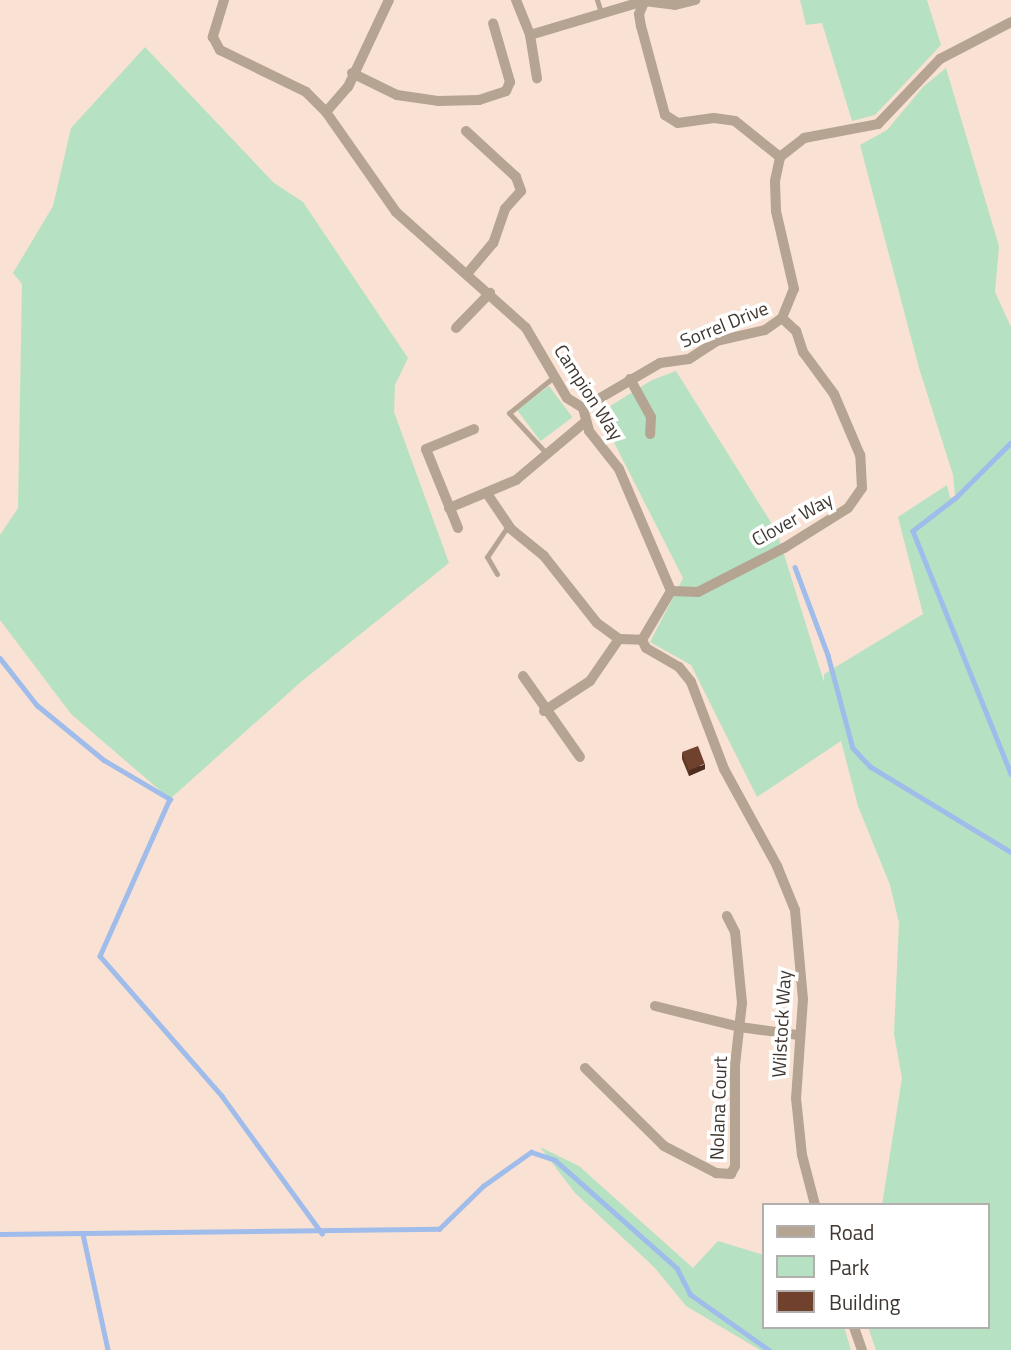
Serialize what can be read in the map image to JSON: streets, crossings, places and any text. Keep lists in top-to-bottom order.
{
  "streets": {
    "street": [
      "Sorrel Drive",
      "Campion Way",
      "Clover Way",
      "Wilstock Way",
      "Nolana Court"
    ]
  },
  "crossings": [
    ["Sorrel Drive", "Campion Way"],
    ["Sorrel Drive", "Clover Way"],
    ["Campion Way", "Clover Way"]
  ],
  "legend": ["Road", "Park", "Building"]
}
